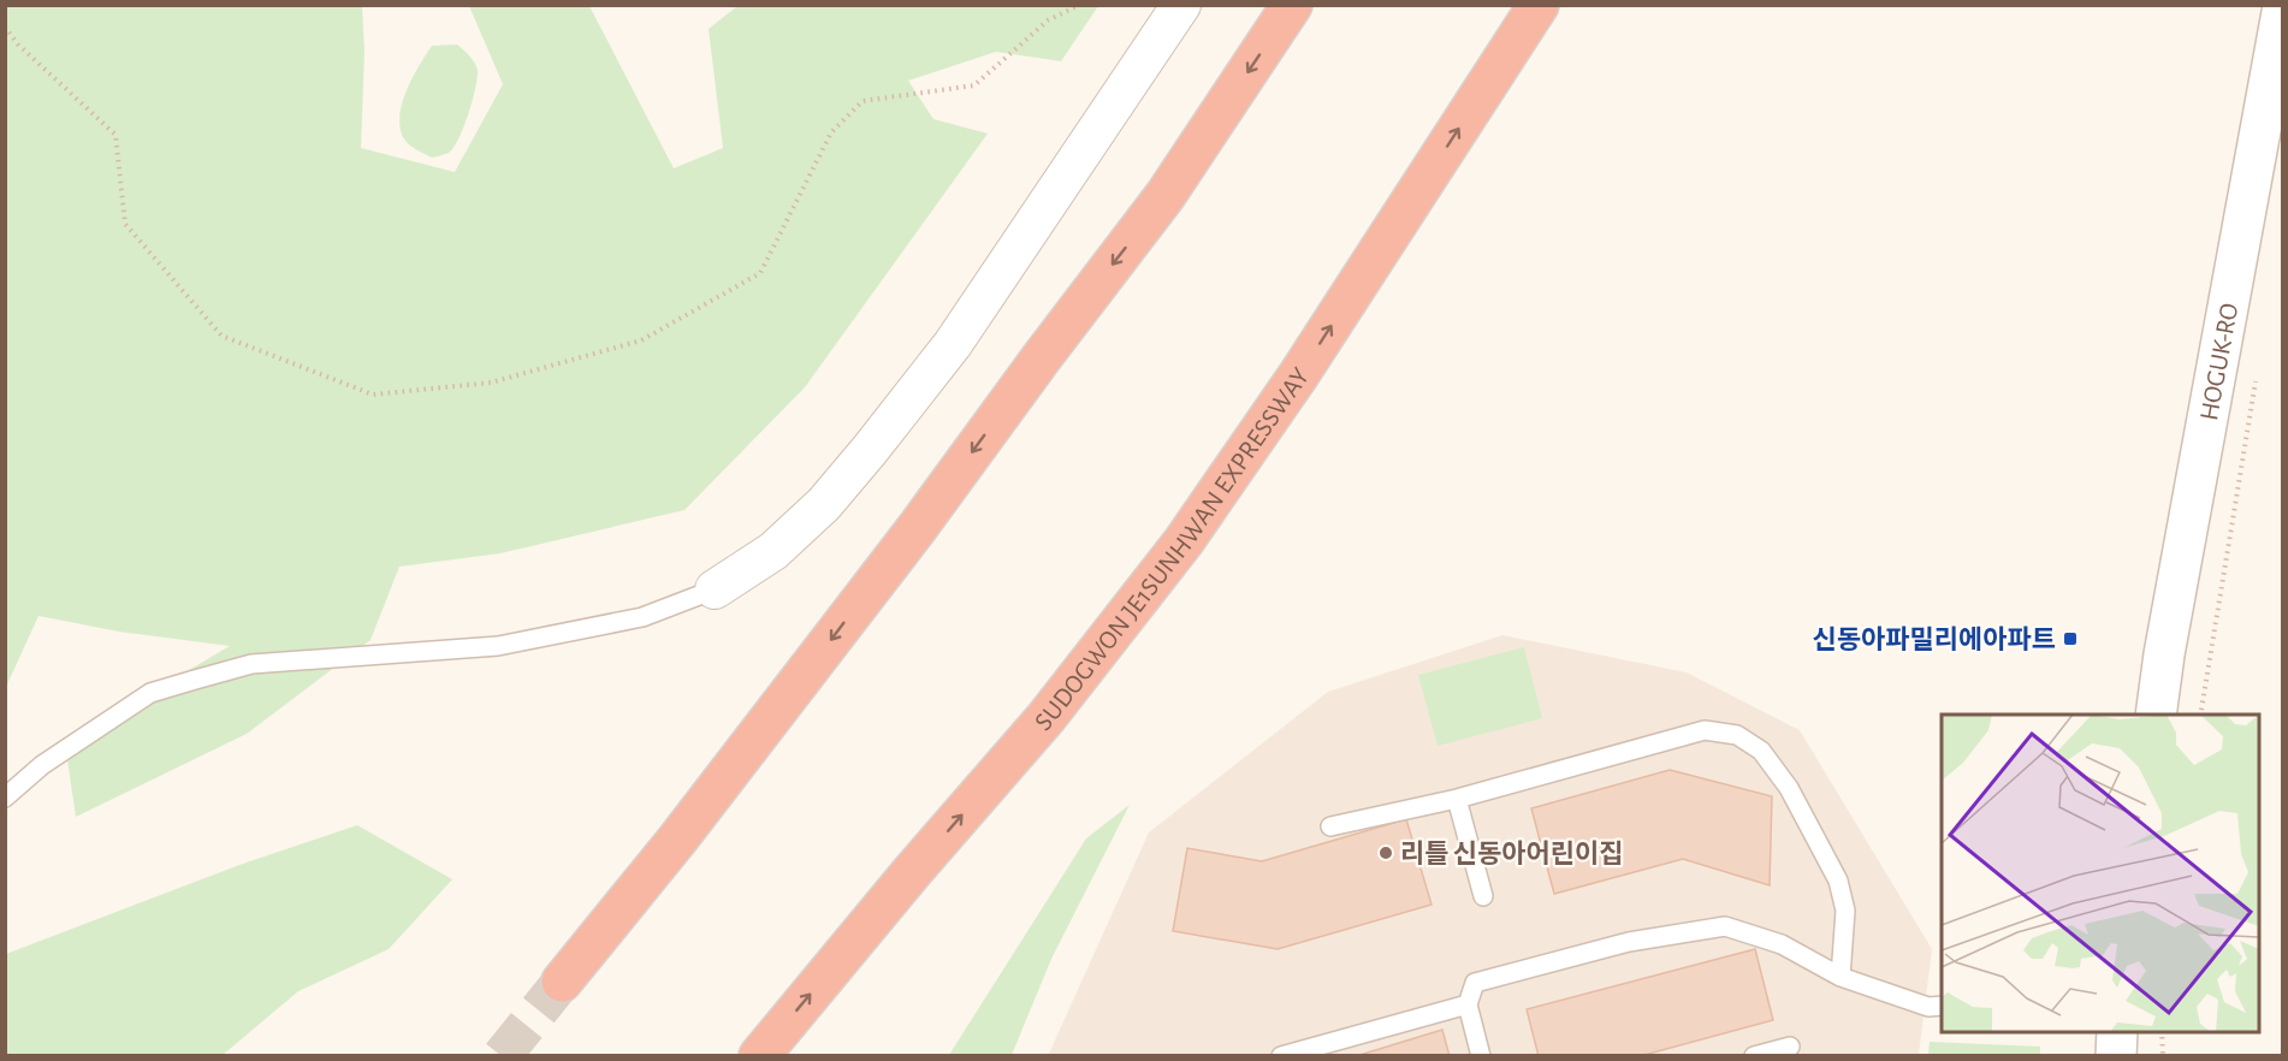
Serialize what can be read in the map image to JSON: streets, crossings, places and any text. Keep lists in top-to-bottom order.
{
  "streets": {
    "highway": ["SUDOGWON JE1SUNHWAN EXPRESSWAY"],
    "street": ["HOGUK-RO"]
  },
  "places": {
    "transit": ["신동아파밀리에아파트"],
    "other": ["리틀 신동아어린이집"]
  }
}
